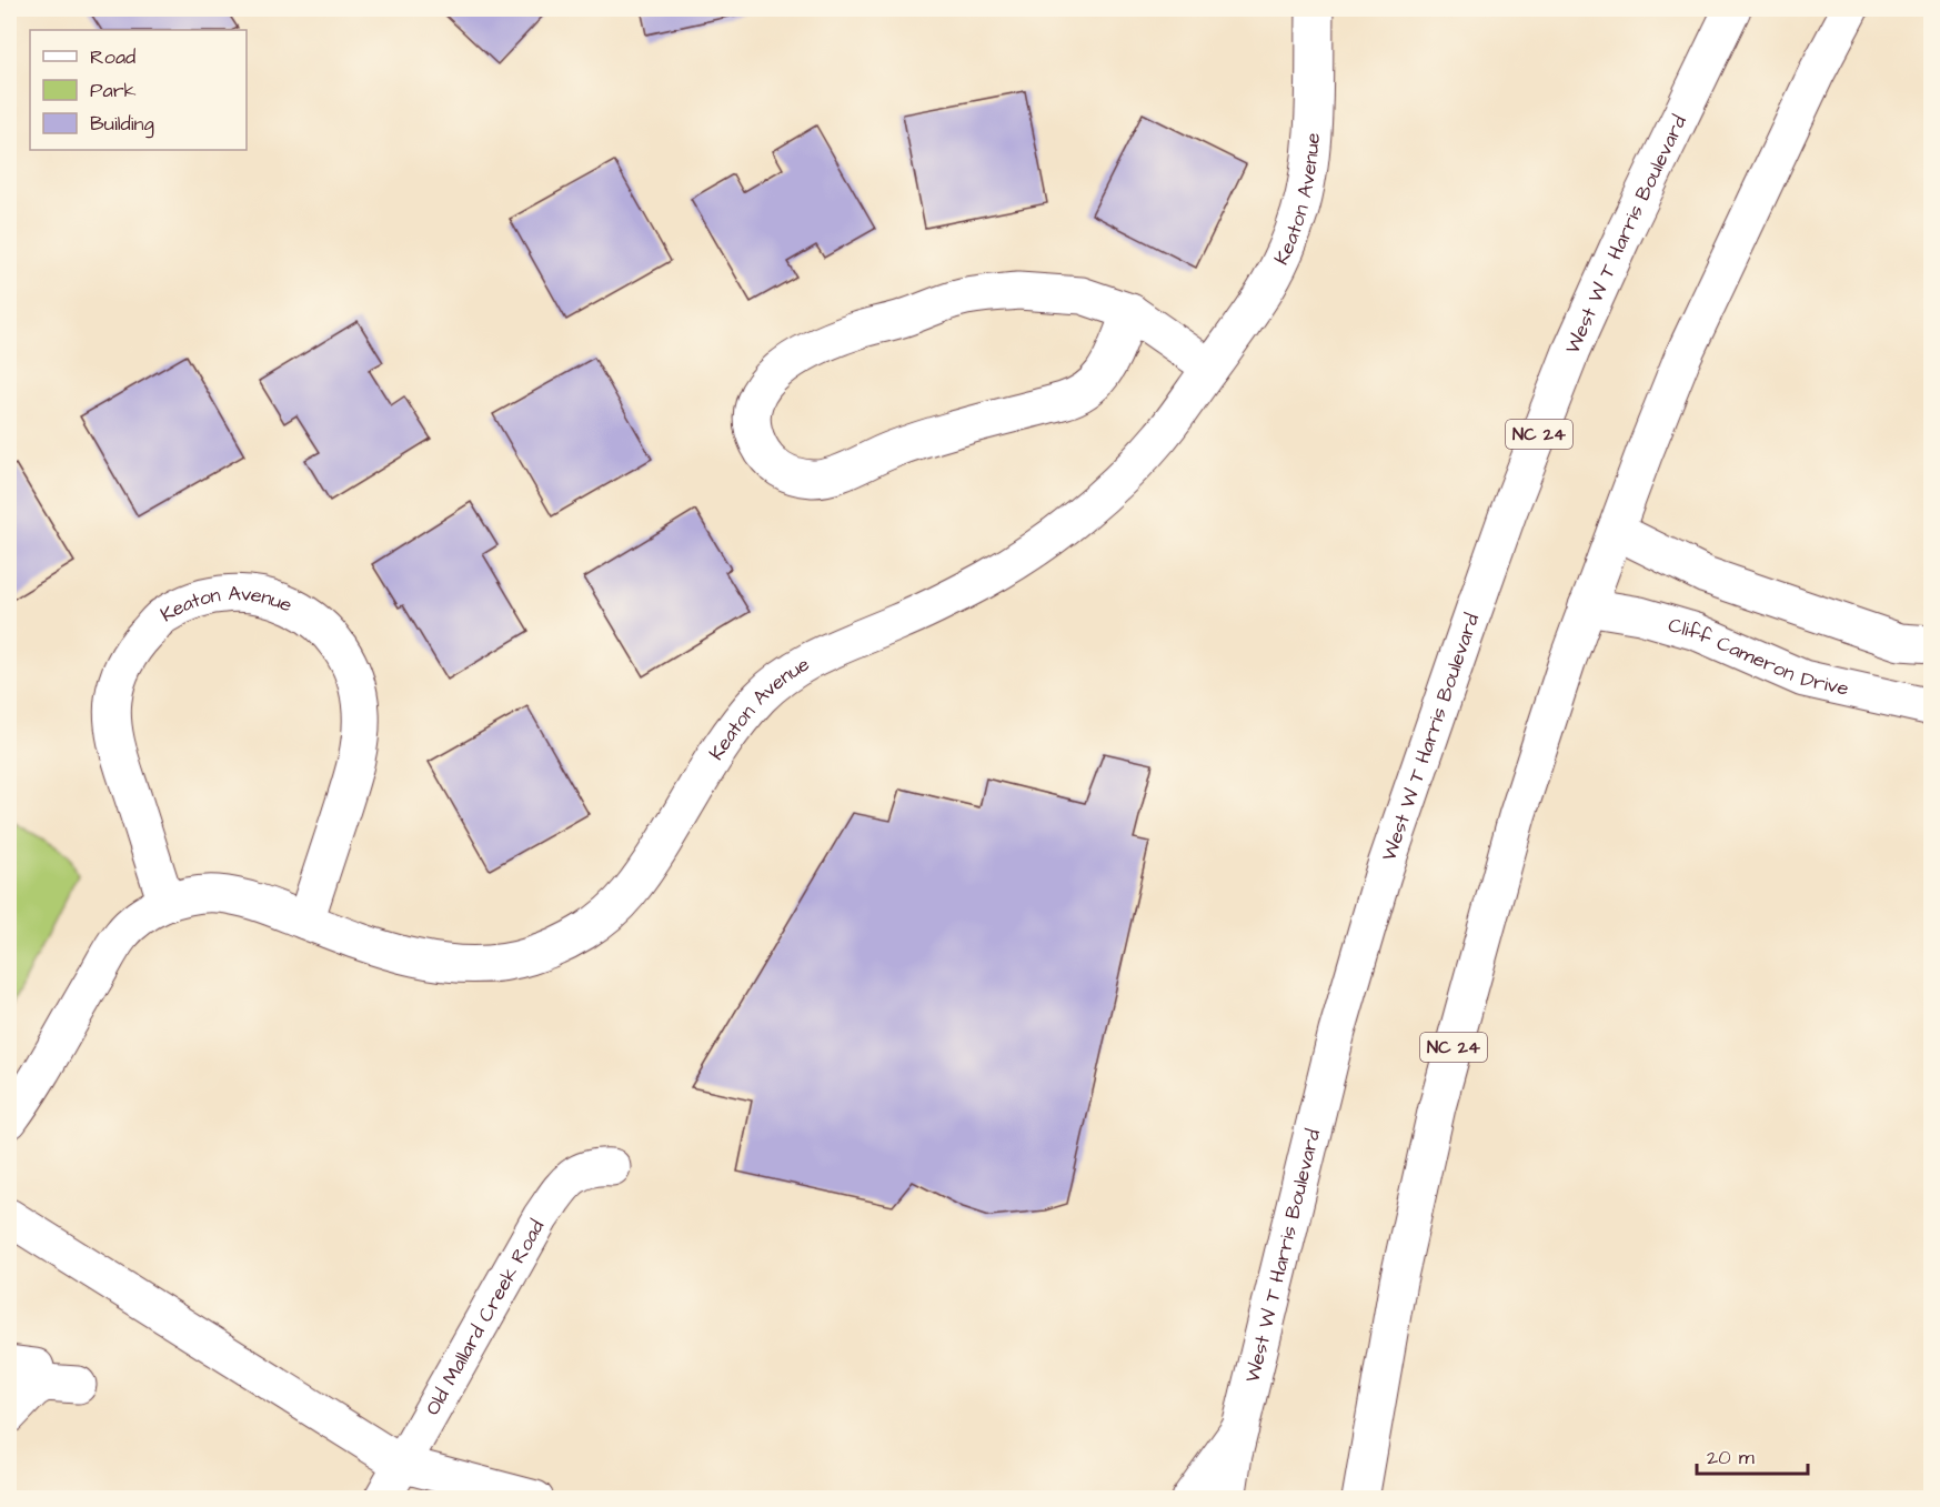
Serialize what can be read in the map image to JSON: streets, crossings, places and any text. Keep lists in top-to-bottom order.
{
  "streets": {
    "street": [
      "Keaton Avenue",
      "West W T Harris Boulevard",
      "NC 24",
      "Cliff Cameron Drive",
      "Old Mallard Creek Road"
    ]
  },
  "crossings": [
    ["NC 24", "Cliff Cameron Drive"]
  ],
  "legend": ["Road", "Park", "Building"],
  "scale_bar": "20 m"
}
